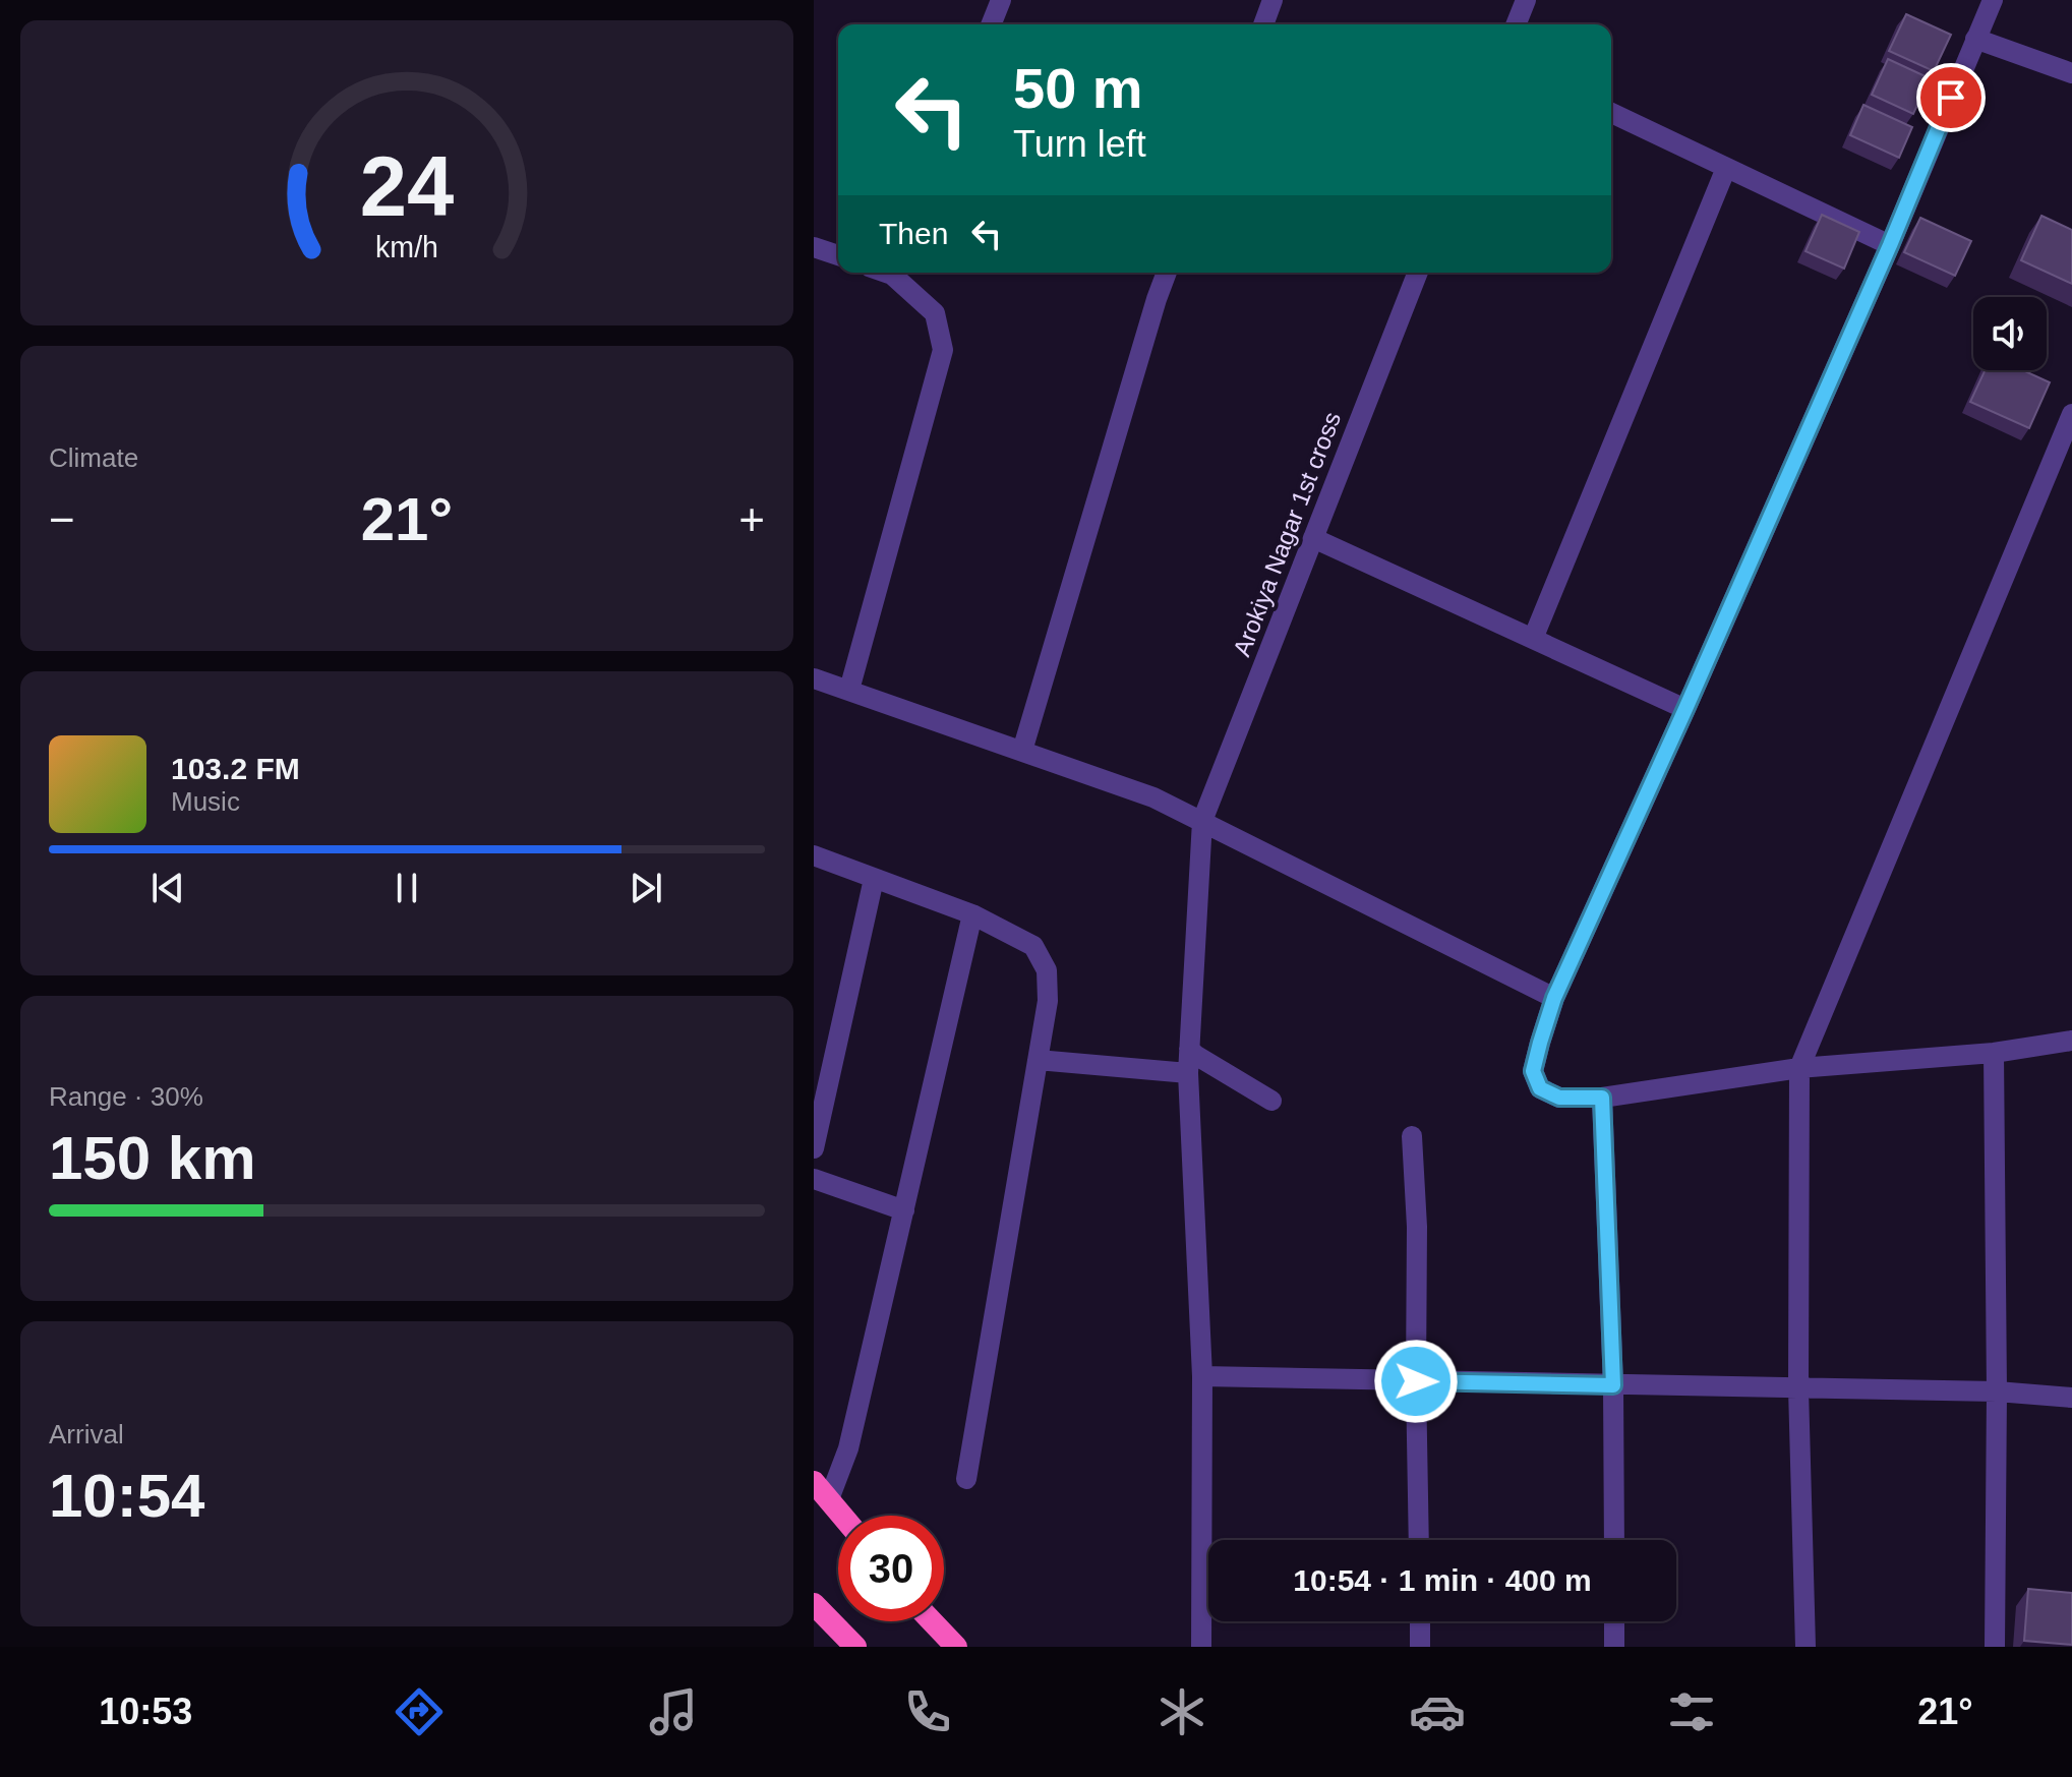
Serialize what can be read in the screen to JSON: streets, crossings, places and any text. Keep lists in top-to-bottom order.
{
  "streets": {
    "street": ["Arokiya Nagar 1st cross"]
  },
  "page": {
    "turn": ["50 m", "Turn left"],
    "then": "Then",
    "tile": [
      "Climate",
      ["Range · 30%", "150 km"],
      ["Arrival", "10:54"]
    ],
    "heat": ["−", "21°", "+"],
    "song": ["103.2 FM", "Music"],
    "limit": "30",
    "trip": "10:54 · 1 min · 400 m",
    "tabs": ["10:53", "21°"],
    "gauge": ["24", "km/h"]
  }
}
